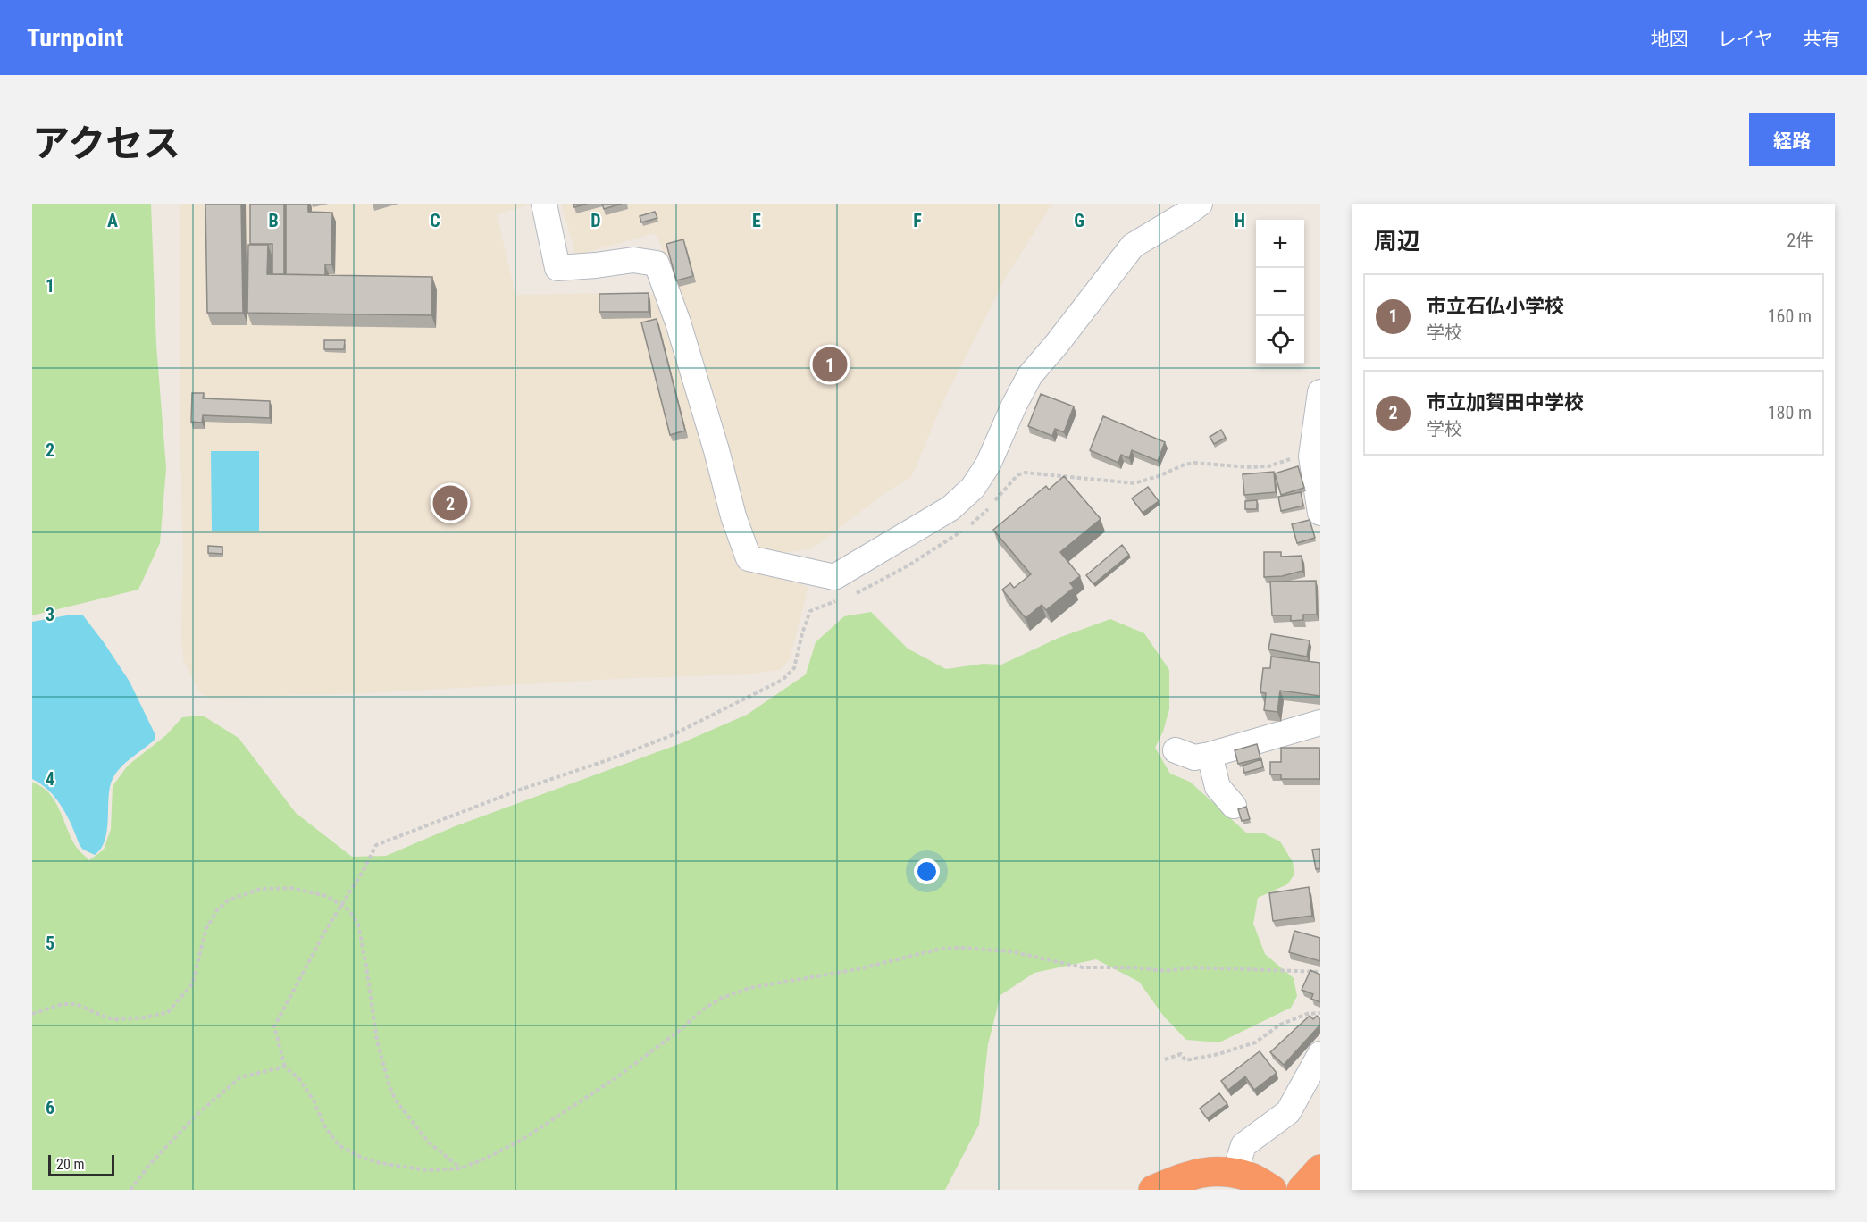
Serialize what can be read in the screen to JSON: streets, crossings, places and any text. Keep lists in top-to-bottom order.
{
  "scale_bar": "20 m",
  "page": {
    "header": "Turnpoint",
    "nav": ["地図", "レイヤ", "共有"],
    "title": "アクセス",
    "buttons": "経路",
    "heading": ["周辺", "2件"],
    "map_buttons": ["+", "−"],
    "list": [
      {
        "mark": "1",
        "name": "市立石仏小学校",
        "note": "学校",
        "value": "160 m"
      },
      {
        "mark": "2",
        "name": "市立加賀田中学校",
        "note": "学校",
        "value": "180 m"
      }
    ],
    "pins": ["1", "2"],
    "scale": "20 m"
  },
  "grid": {
    "columns": [
      "A",
      "B",
      "C",
      "D",
      "E",
      "F",
      "G",
      "H"
    ],
    "rows": [
      "1",
      "2",
      "3",
      "4",
      "5",
      "6"
    ]
  }
}
